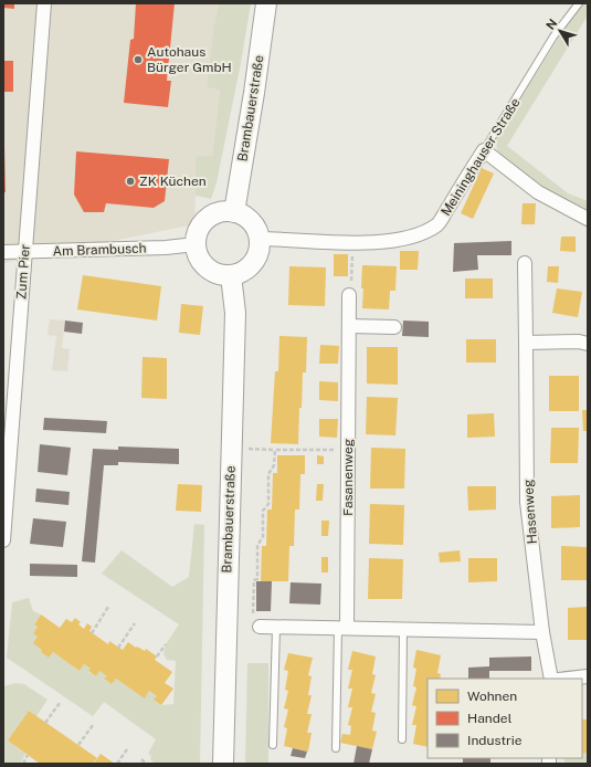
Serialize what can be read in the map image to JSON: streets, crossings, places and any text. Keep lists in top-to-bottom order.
{
  "streets": {
    "main road": ["Brambauerstraße"],
    "street": [
      "Meininghauser Straße",
      "Am Brambusch",
      "Zum Pier",
      "Fasanenweg",
      "Hasenweg"
    ]
  },
  "crossings": [
    ["Brambauerstraße", "Meininghauser Straße"],
    ["Brambauerstraße", "Am Brambusch"],
    ["Meininghauser Straße", "Am Brambusch"],
    ["Am Brambusch", "Zum Pier"]
  ],
  "places": ["Autohaus Bürger GmbH", "ZK Küchen"],
  "legend": ["Wohnen", "Handel", "Industrie"],
  "north": "top left"
}
